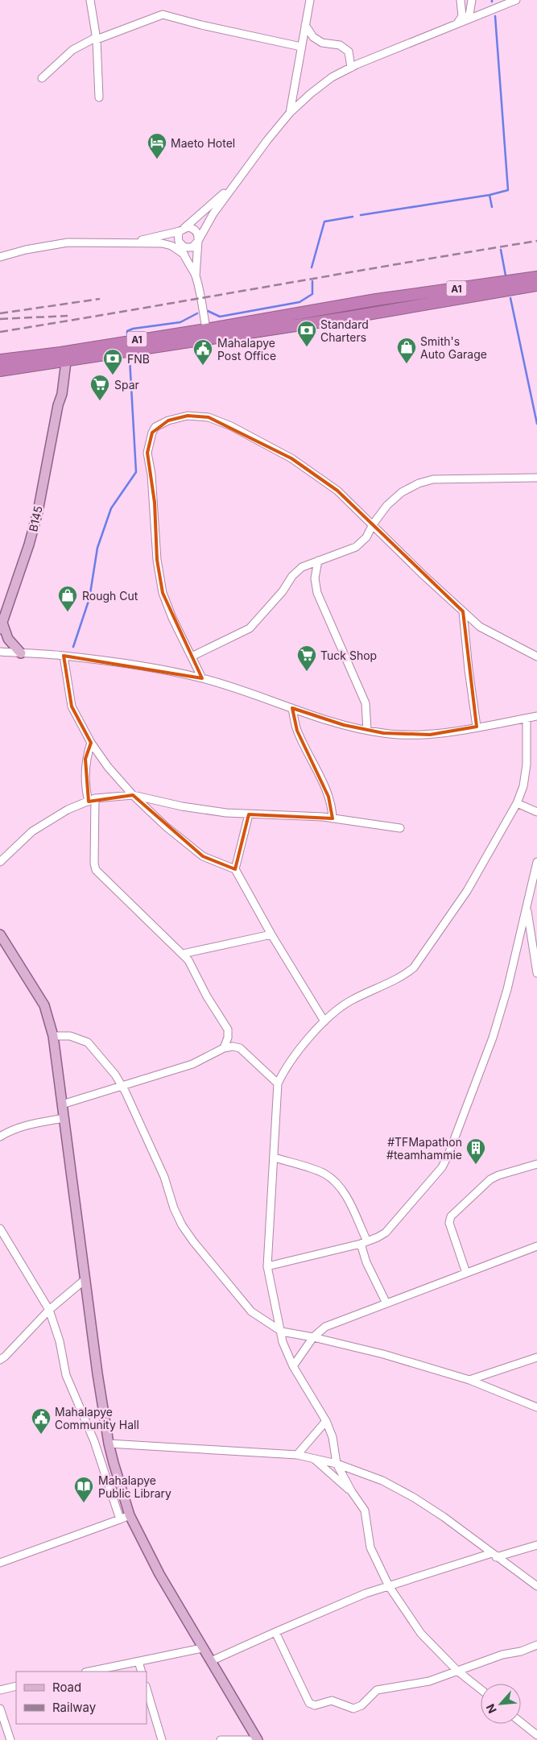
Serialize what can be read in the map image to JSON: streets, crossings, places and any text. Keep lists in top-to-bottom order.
{
  "streets": {
    "highway": ["A1"],
    "main road": ["B145"]
  },
  "crossings": [
    ["A1", "B145"]
  ],
  "places": {
    "hotel": ["Maeto Hotel"],
    "bank": ["Standard Charters", "FNB"],
    "shop": ["Smith's Auto Garage", "Rough Cut"],
    "public building": ["Mahalapye Post Office", "Mahalapye Community Hall"],
    "supermarket": ["Spar", "Tuck Shop"],
    "building": ["#TFMapathon #teamhammie"],
    "library": ["Mahalapye Public Library"]
  },
  "legend": ["Road", "Railway"],
  "north": "bottom left"
}
